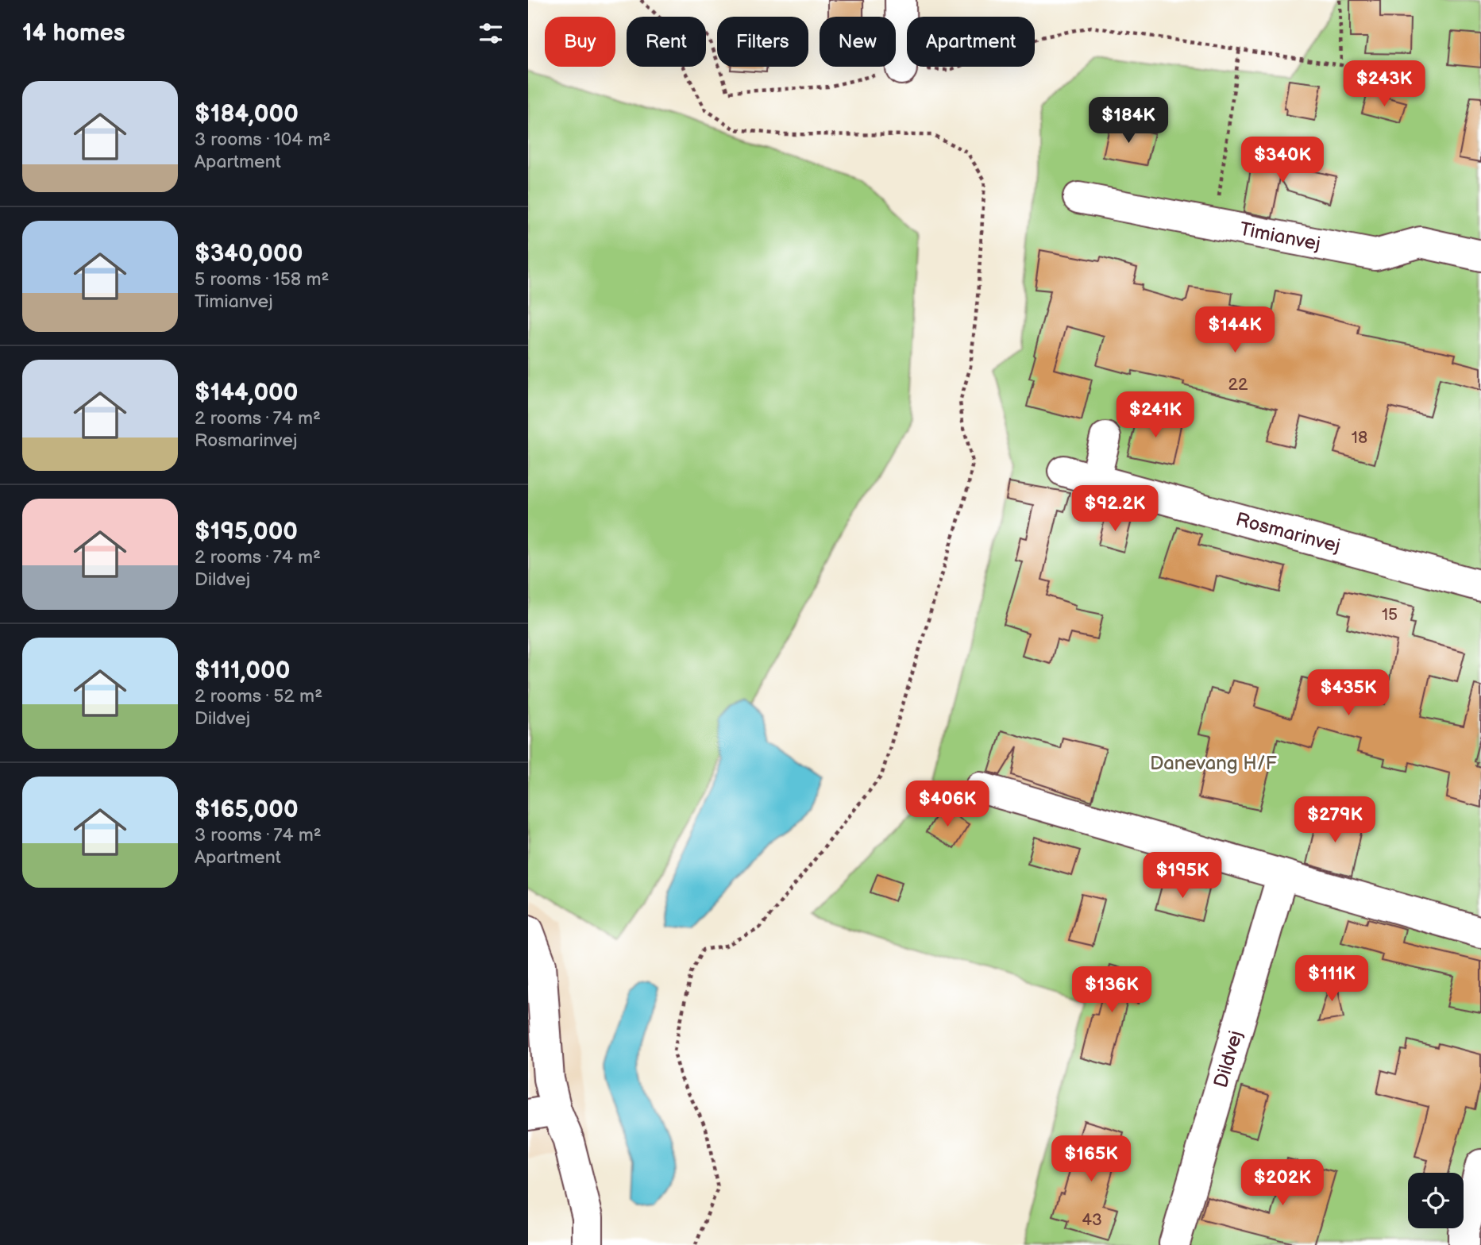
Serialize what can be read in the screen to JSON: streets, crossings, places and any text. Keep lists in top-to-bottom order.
{
  "streets": {
    "street": ["Timianvej", "Rosmarinvej", "Dildvej"]
  },
  "parks": ["Danevang H/F"],
  "house_numbers": [
    "22",
    "18",
    "15",
    "43"
  ],
  "page": {
    "heading": "14 homes",
    "chip": [
      "Buy",
      "Rent",
      "Filters",
      "New",
      "Apartment"
    ],
    "price": [
      "$243K",
      "$184K",
      "$340K",
      "$144K",
      "$241K",
      "$92.2K",
      "$435K",
      "$406K",
      "$279K",
      "$195K",
      "$111K",
      "$136K",
      "$165K",
      "$202K"
    ],
    "list": [
      {
        "name": "$184,000",
        "note": "3 rooms · 104 m² · Apartment"
      },
      {
        "name": "$340,000",
        "note": "5 rooms · 158 m² · Timianvej"
      },
      {
        "name": "$144,000",
        "note": "2 rooms · 74 m² · Rosmarinvej"
      },
      {
        "name": "$195,000",
        "note": "2 rooms · 74 m² · Dildvej"
      },
      {
        "name": "$111,000",
        "note": "2 rooms · 52 m² · Dildvej"
      },
      {
        "name": "$165,000",
        "note": "3 rooms · 74 m² · Apartment"
      }
    ]
  }
}
